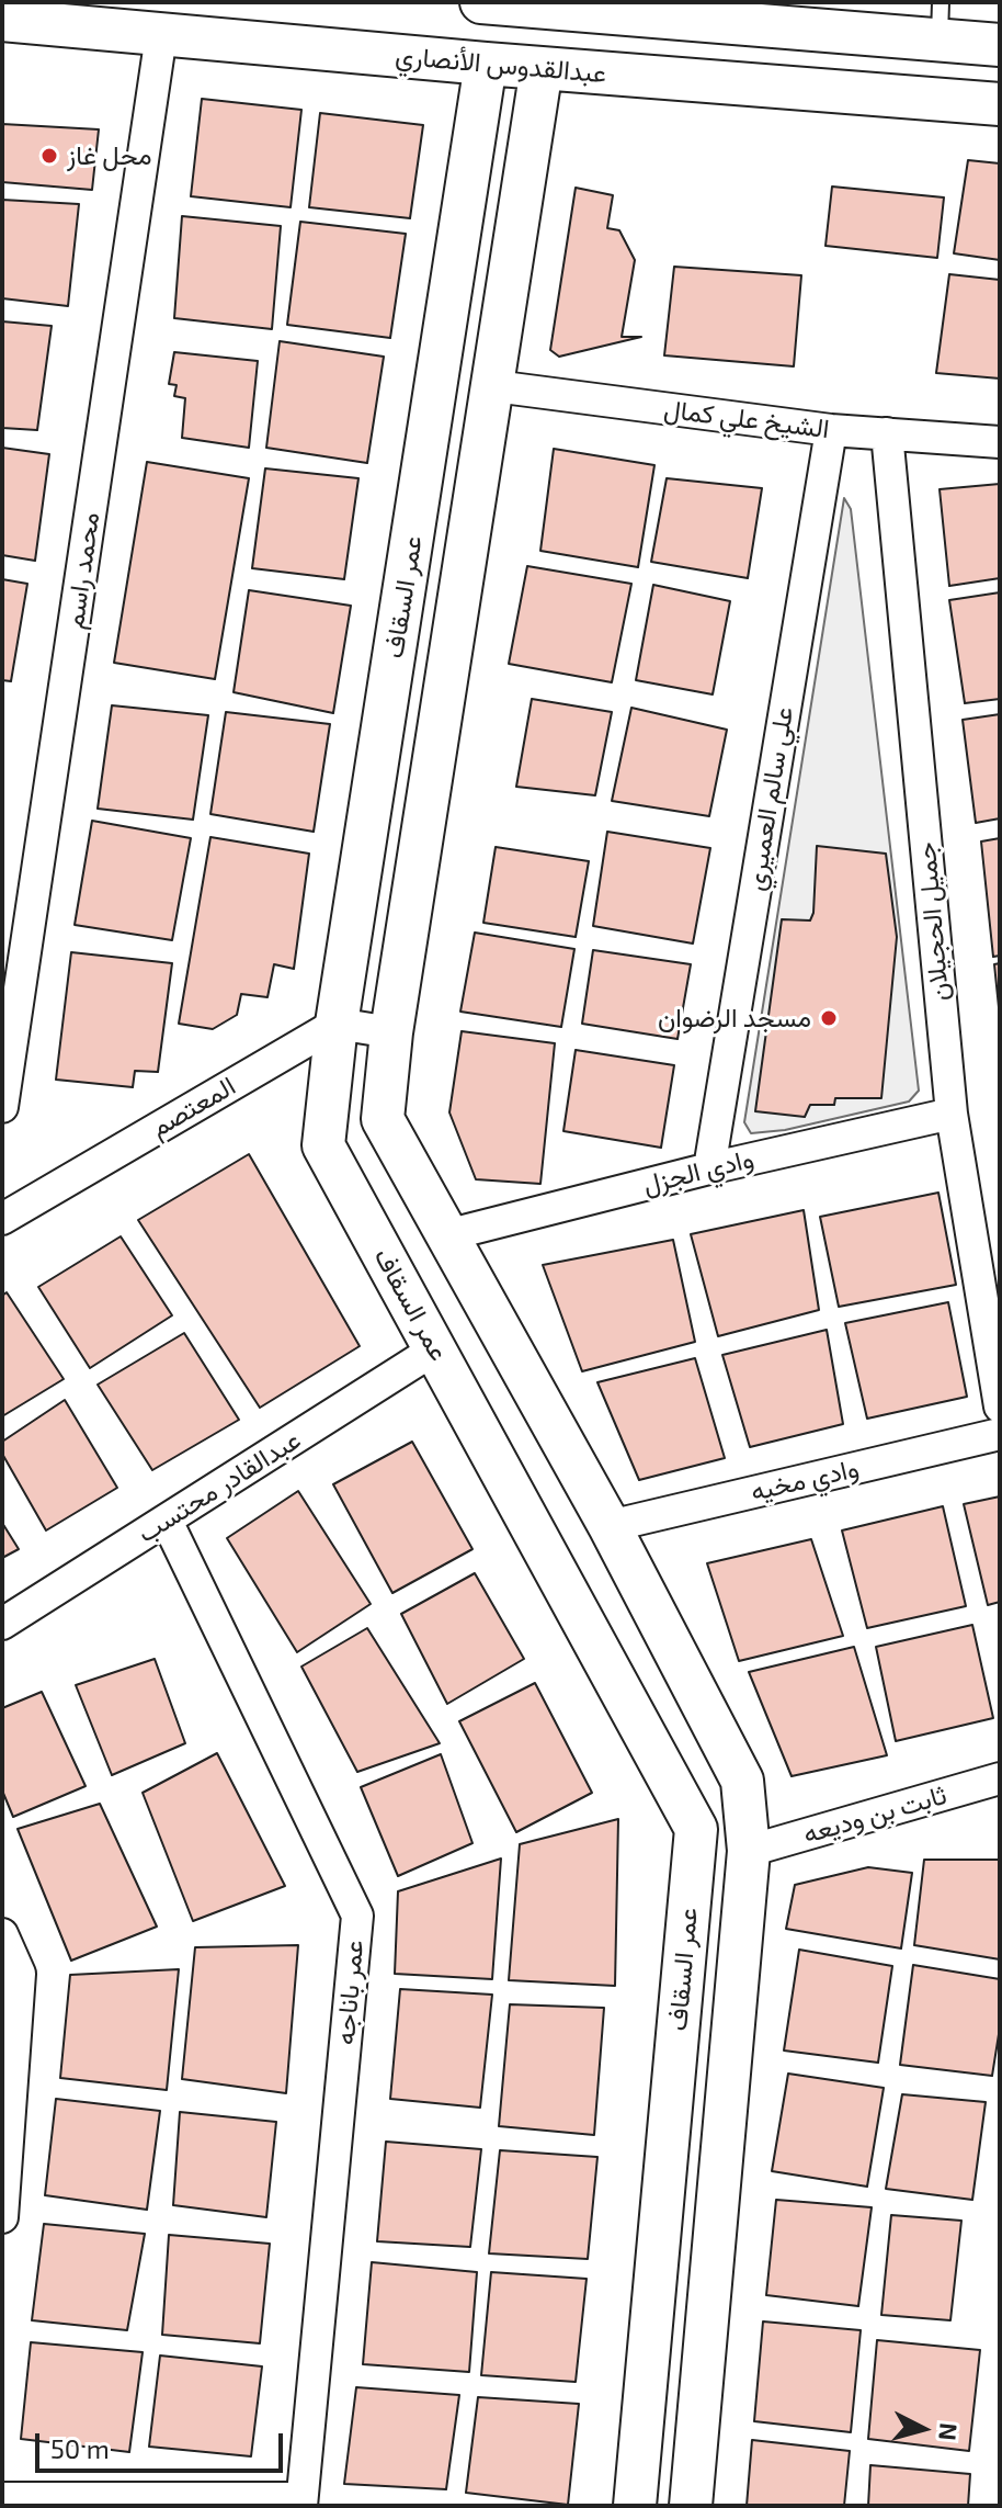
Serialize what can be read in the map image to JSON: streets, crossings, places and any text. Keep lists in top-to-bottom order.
{
  "streets": {
    "street": [
      "عبدالقدوس الأنصاري",
      "الشيخ علي كمال",
      "محمد راسم",
      "عمر السقاف",
      "علي سالم العميري",
      "جميل الحجيلان",
      "المعتصم",
      "وادي الجزل",
      "وادي مخيه",
      "عبدالقادر محتسب",
      "ثابت بن وديعه",
      "عمر باناجه"
    ]
  },
  "crossings": [
    ["عبدالقدوس الأنصاري", "محمد راسم"],
    ["عبدالقدوس الأنصاري", "عمر السقاف"],
    ["الشيخ علي كمال", "عمر السقاف"],
    ["الشيخ علي كمال", "علي سالم العميري"],
    ["الشيخ علي كمال", "جميل الحجيلان"],
    ["عمر السقاف", "المعتصم"],
    ["عمر السقاف", "وادي الجزل"],
    ["عمر السقاف", "وادي مخيه"],
    ["عمر السقاف", "عبدالقادر محتسب"],
    ["عمر السقاف", "ثابت بن وديعه"],
    ["علي سالم العميري", "وادي الجزل"],
    ["جميل الحجيلان", "وادي الجزل"],
    ["عبدالقادر محتسب", "عمر باناجه"]
  ],
  "places": ["محل غاز", "مسجد الرضوان"],
  "scale_bar": "50 m",
  "north": "right"
}
